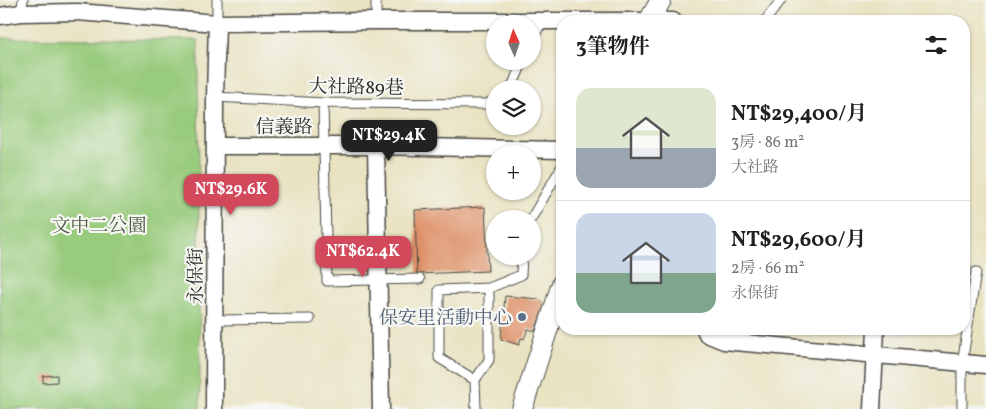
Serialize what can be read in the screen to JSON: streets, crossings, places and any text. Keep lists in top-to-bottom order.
{
  "streets": {
    "street": ["信義路", "永保街"],
    "lane": ["大社路89巷"]
  },
  "crossings": [
    ["大社路89巷", "永保街"],
    ["信義路", "永保街"]
  ],
  "parks": ["文中二公園"],
  "places": ["保安里活動中心"],
  "north": "top",
  "page": {
    "map_buttons": ["+", "−"],
    "heading": "3筆物件",
    "list": [
      {
        "name": "NT$29,400/月",
        "note": "3房 · 86 m² · 大社路"
      },
      {
        "name": "NT$29,600/月",
        "note": "2房 · 66 m² · 永保街"
      }
    ],
    "price": ["NT$29.4K", "NT$29.6K", "NT$62.4K"]
  }
}
